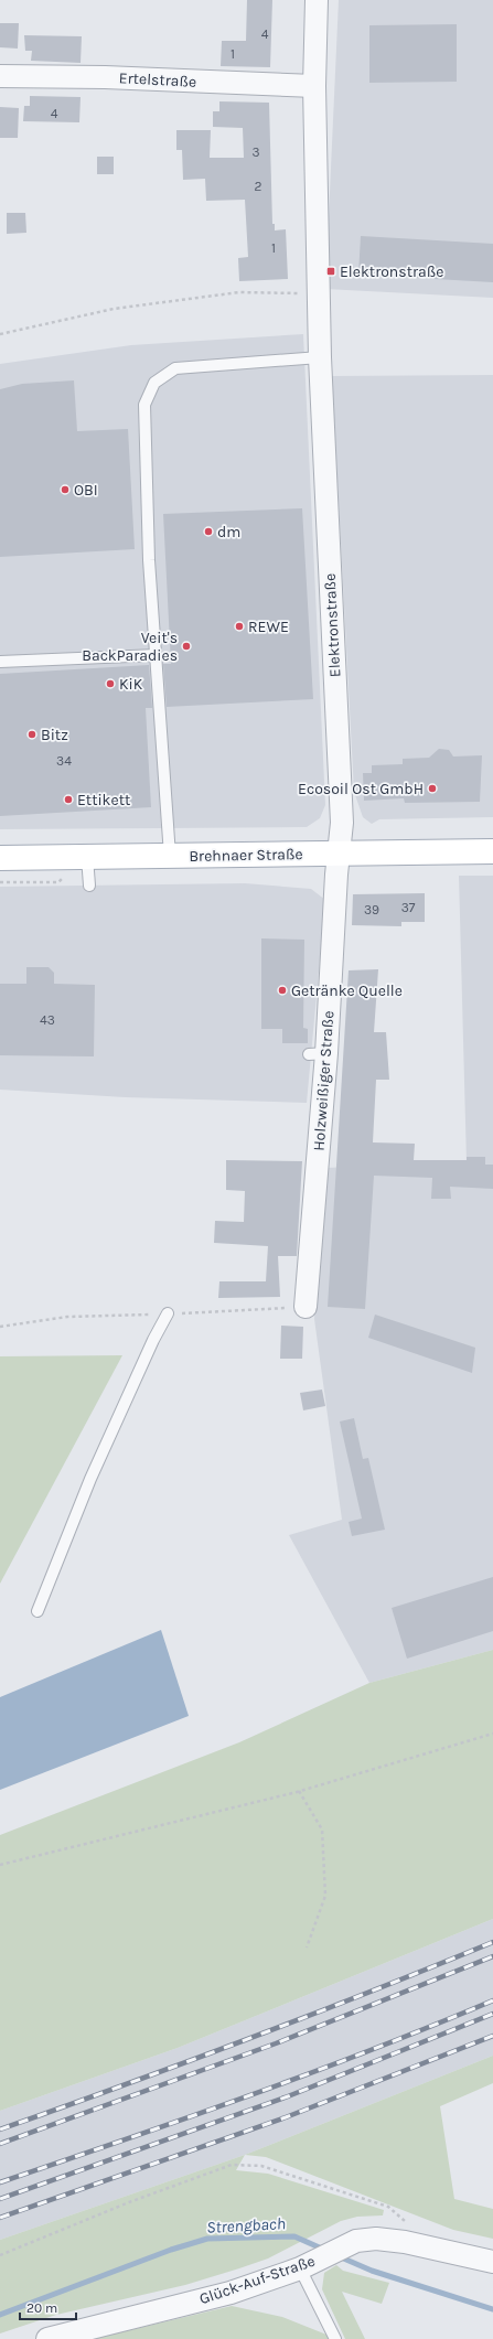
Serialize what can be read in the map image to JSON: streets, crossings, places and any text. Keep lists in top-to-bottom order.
{
  "streets": {
    "main road": ["Brehnaer Straße"],
    "street": [
      "Ertelstraße",
      "Elektronstraße",
      "Holzweißiger Straße",
      "Glück-Auf-Straße"
    ]
  },
  "crossings": [
    ["Ertelstraße", "Elektronstraße"],
    ["Elektronstraße", "Brehnaer Straße"],
    ["Elektronstraße", "Holzweißiger Straße"],
    ["Brehnaer Straße", "Holzweißiger Straße"]
  ],
  "water": ["Strengbach"],
  "places": {
    "transit": ["Elektronstraße"],
    "other": [
      "OBI",
      "dm",
      "REWE",
      "Veit's BackParadies",
      "KiK",
      "Bitz",
      "Ecosoil Ost GmbH",
      "Ettikett",
      "Getränke Quelle"
    ]
  },
  "house_numbers": [
    "4",
    "1",
    "4",
    "3",
    "2",
    "1",
    "34",
    "37",
    "39",
    "43"
  ],
  "scale_bar": "20 m"
}
